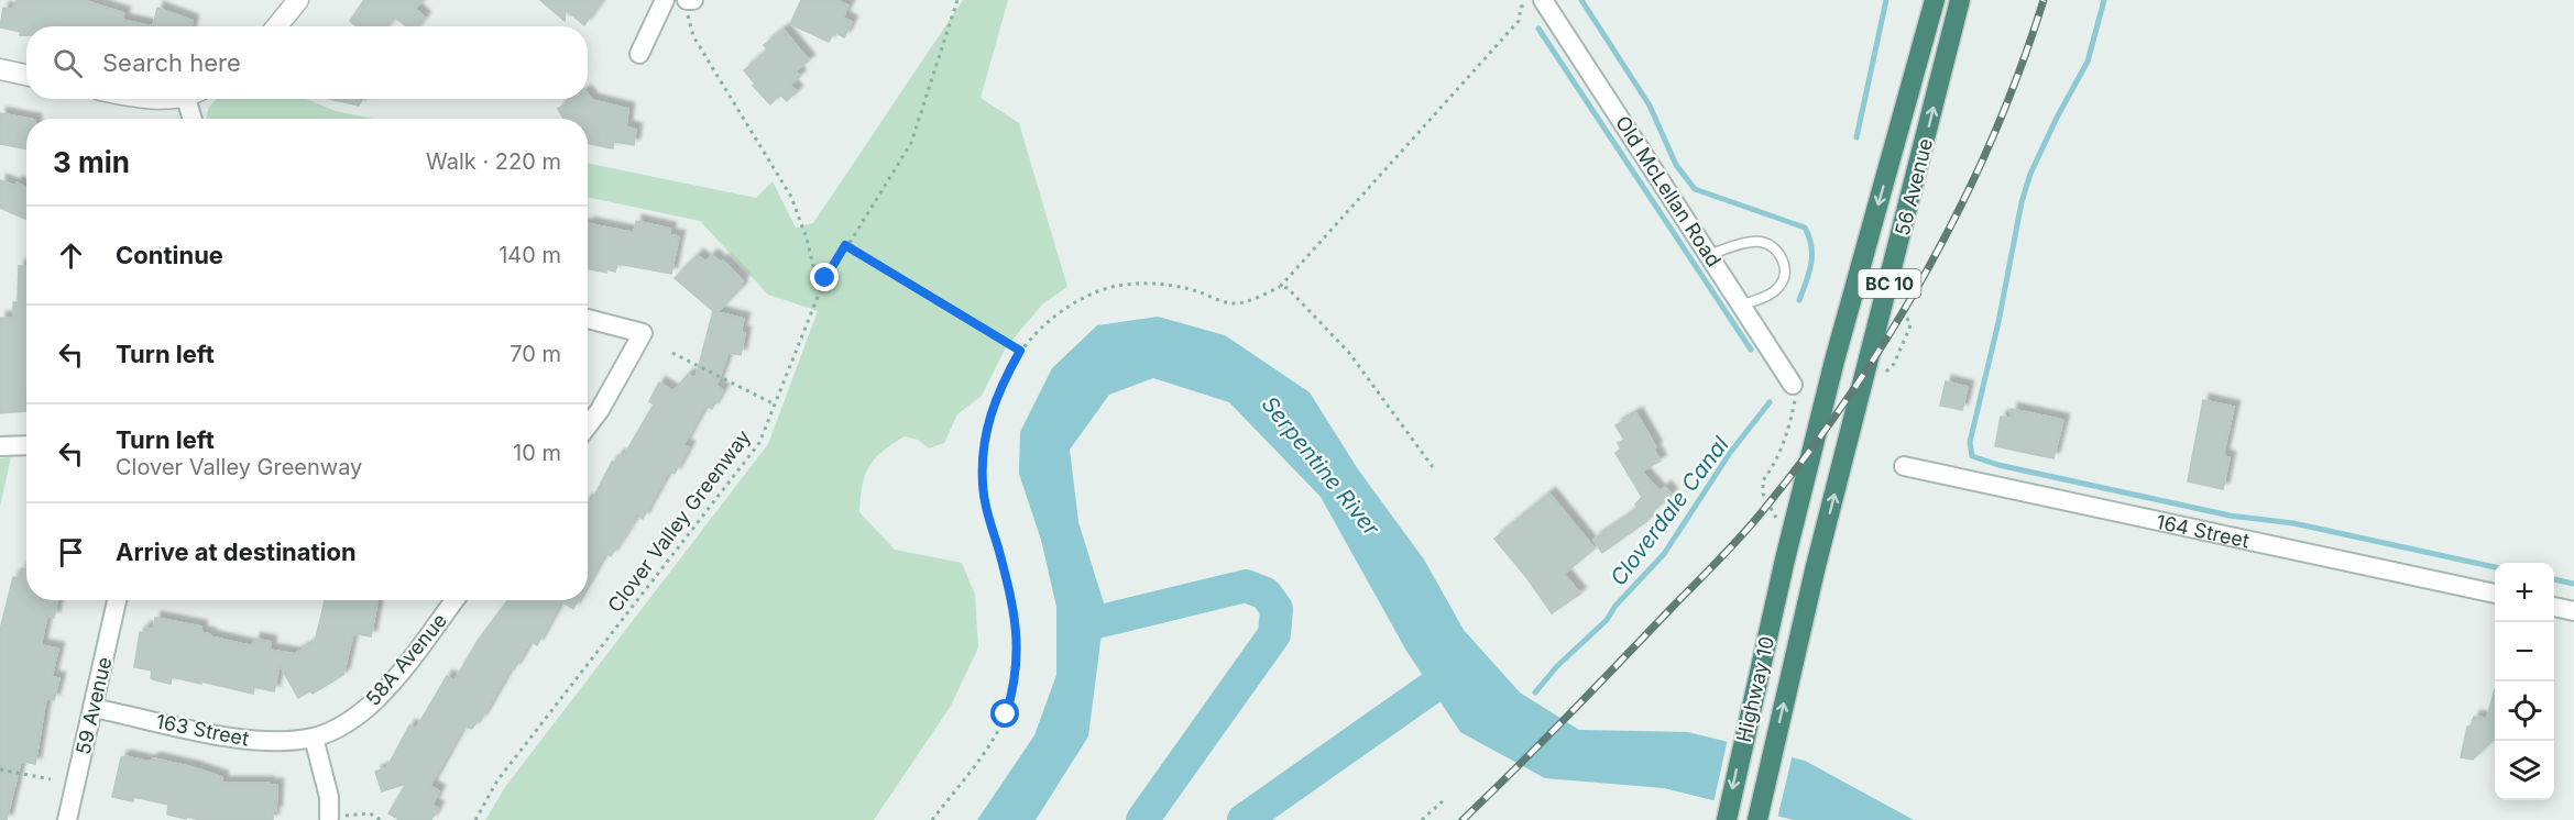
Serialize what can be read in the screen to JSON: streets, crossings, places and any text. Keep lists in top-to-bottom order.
{
  "streets": {
    "highway": ["56 Avenue", "BC 10", "Highway 10"],
    "street": [
      "Old McLellan Road",
      "164 Street",
      "58A Avenue",
      "59 Avenue",
      "163 Street"
    ],
    "path": ["Clover Valley Greenway"]
  },
  "crossings": [
    ["56 Avenue", "Highway 10"],
    ["58A Avenue", "163 Street"],
    ["59 Avenue", "163 Street"]
  ],
  "water": ["Serpentine River", "Cloverdale Canal"],
  "page": {
    "search": "Search here",
    "heading": ["3 min", "Walk · 220 m"],
    "list": [
      ["Continue", "140 m"],
      ["Turn left", "70 m"],
      ["Turn left", "Clover Valley Greenway", "10 m"],
      "Arrive at destination"
    ],
    "map_buttons": ["+", "−"]
  }
}
